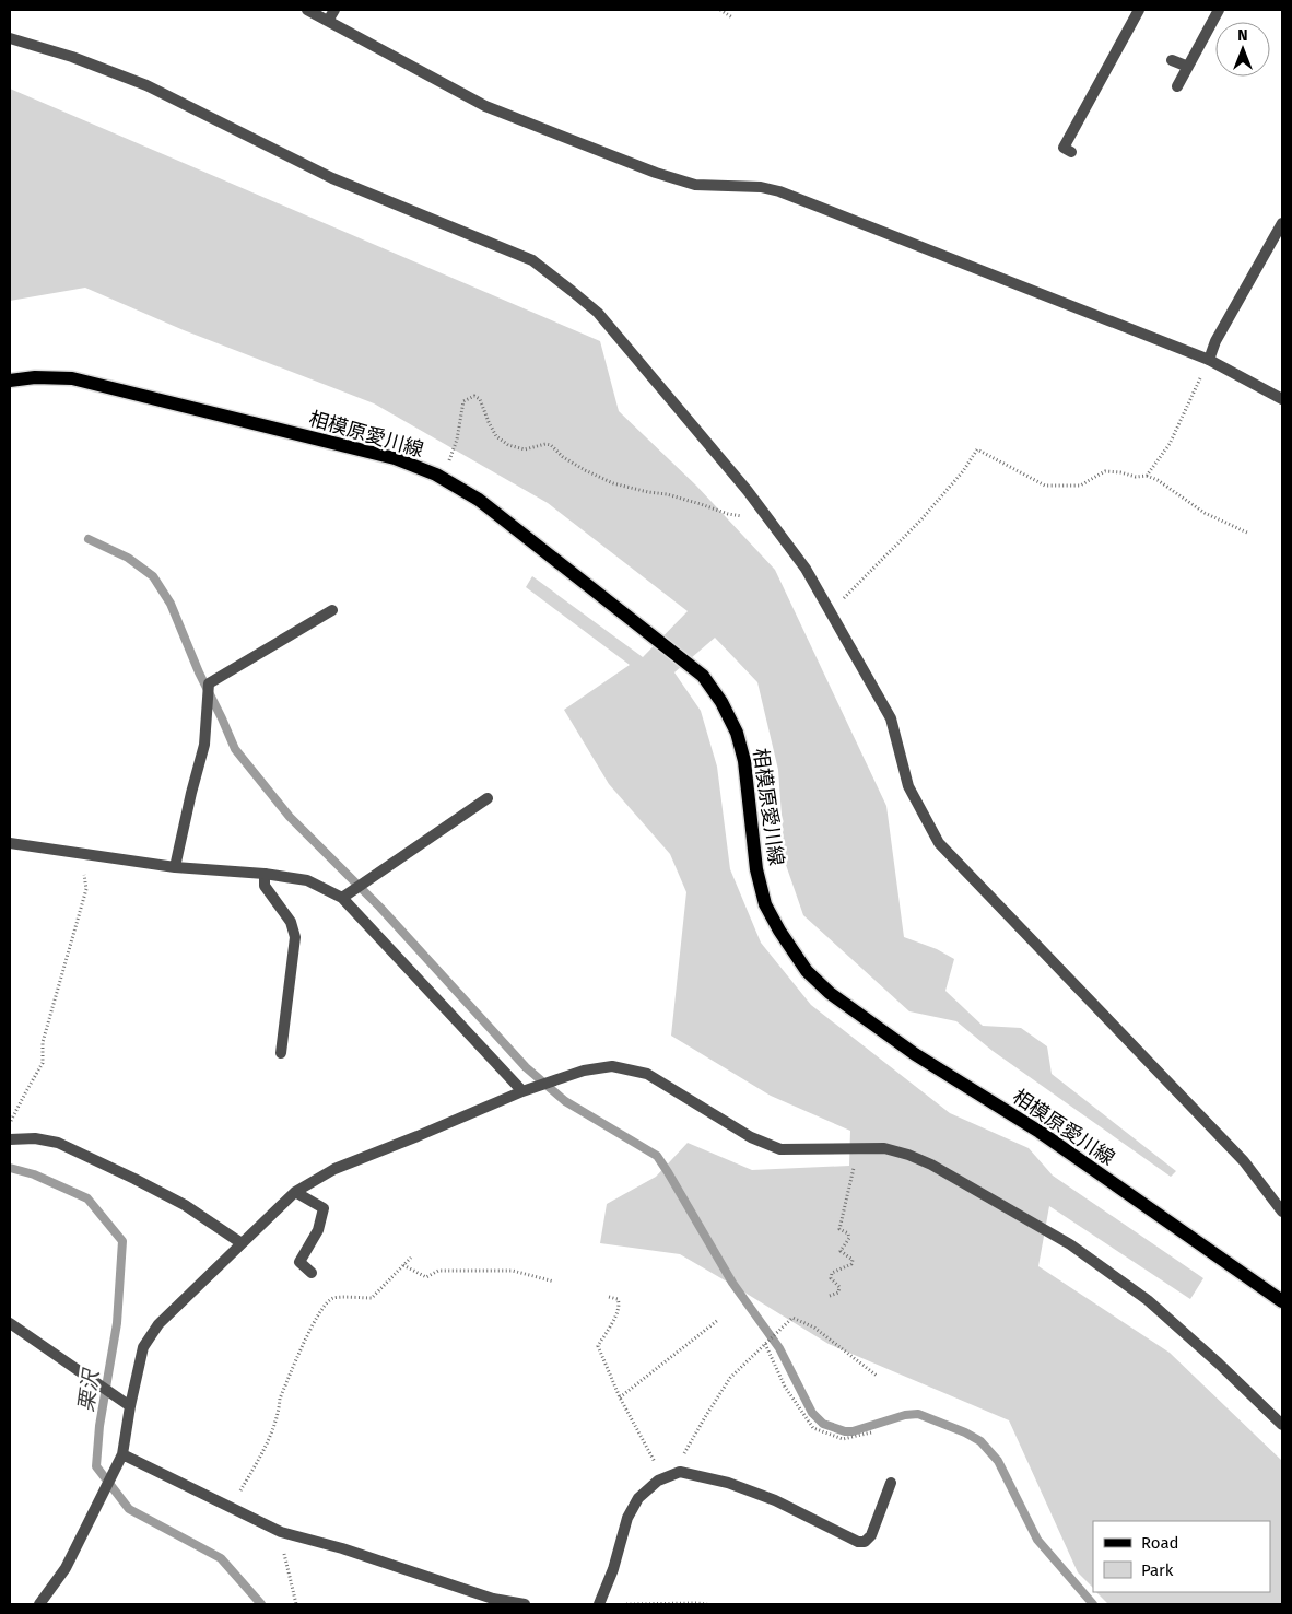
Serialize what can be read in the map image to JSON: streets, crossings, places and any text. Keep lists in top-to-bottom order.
{
  "streets": {
    "main road": ["相模原愛川線"]
  },
  "water": ["栗沢"],
  "legend": ["Road", "Park"],
  "north": "top"
}
